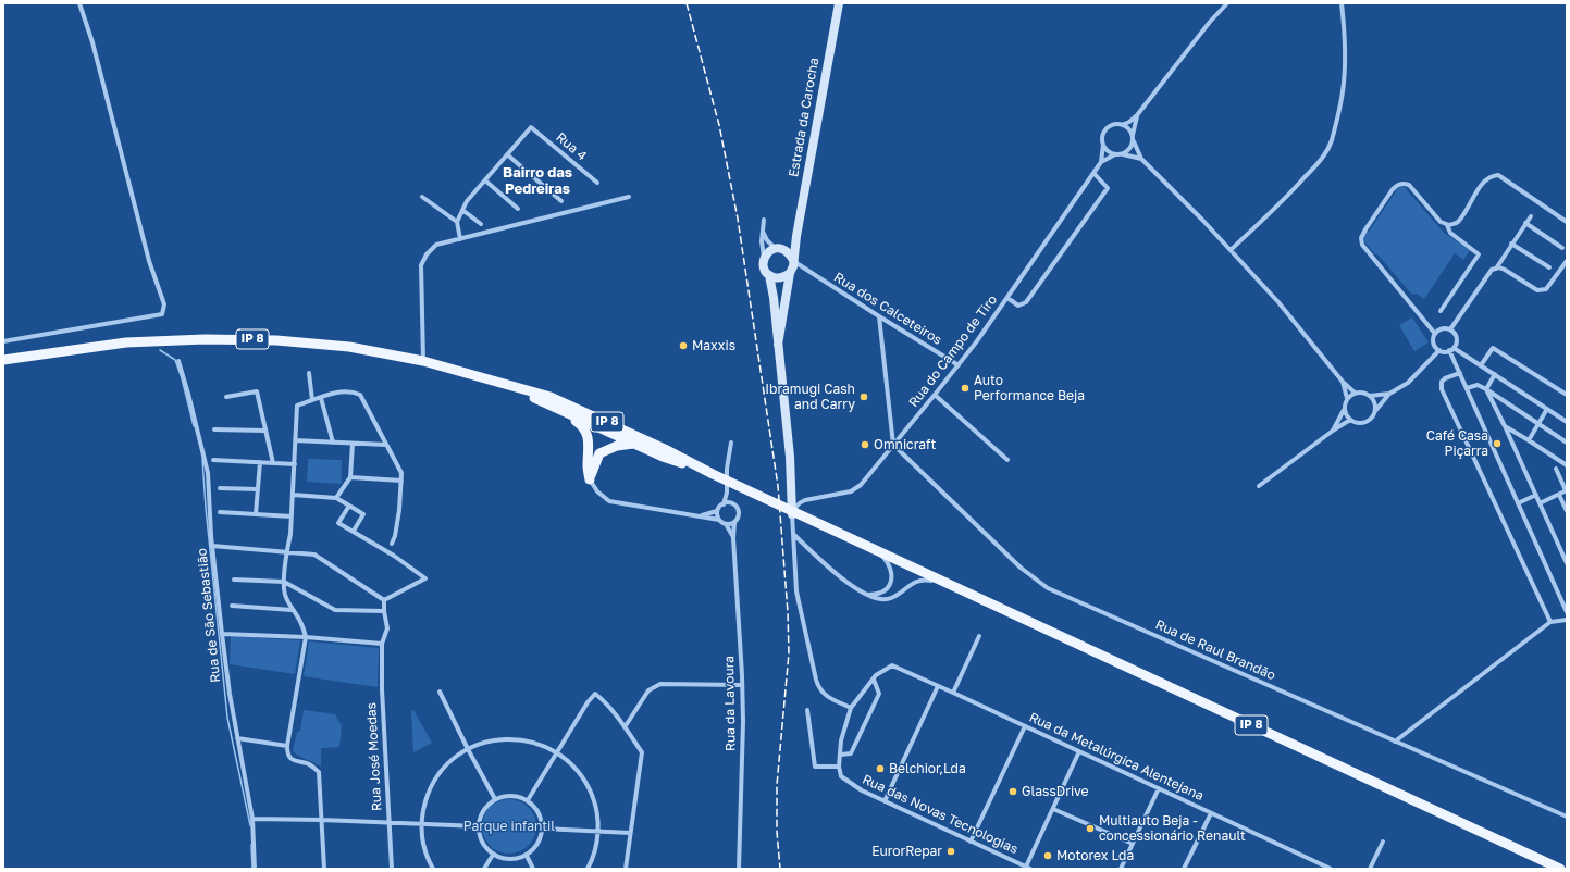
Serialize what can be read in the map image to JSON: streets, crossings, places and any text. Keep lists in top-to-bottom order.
{
  "streets": {
    "main road": ["IP 8"],
    "street": [
      "Estrada da Carocha",
      "Rua 4",
      "Rua dos Calceteiros",
      "Rua do Campo de Tiro",
      "Rua de São Sebastião",
      "Rua de Raul Brandão",
      "Rua da Lavoura",
      "Rua José Moedas",
      "Rua da Metalúrgica Alentejana",
      "Rua das Novas Tecnologias"
    ]
  },
  "crossings": [
    ["Estrada da Carocha", "Rua dos Calceteiros"],
    ["Rua dos Calceteiros", "Rua do Campo de Tiro"],
    ["Rua do Campo de Tiro", "Rua de Raul Brandão"]
  ],
  "districts": ["Bairro das Pedreiras"],
  "parks": ["Parque infantil"],
  "places": [
    "Maxxis",
    "Auto Performance Beja",
    "Ibramugi Cash and Carry",
    "Café Casa Piçarra",
    "Omnicraft",
    "Belchior,Lda",
    "GlassDrive",
    "Multiauto Beja - concessionário Renault",
    "EurorRepar",
    "Motorex Lda"
  ]
}
